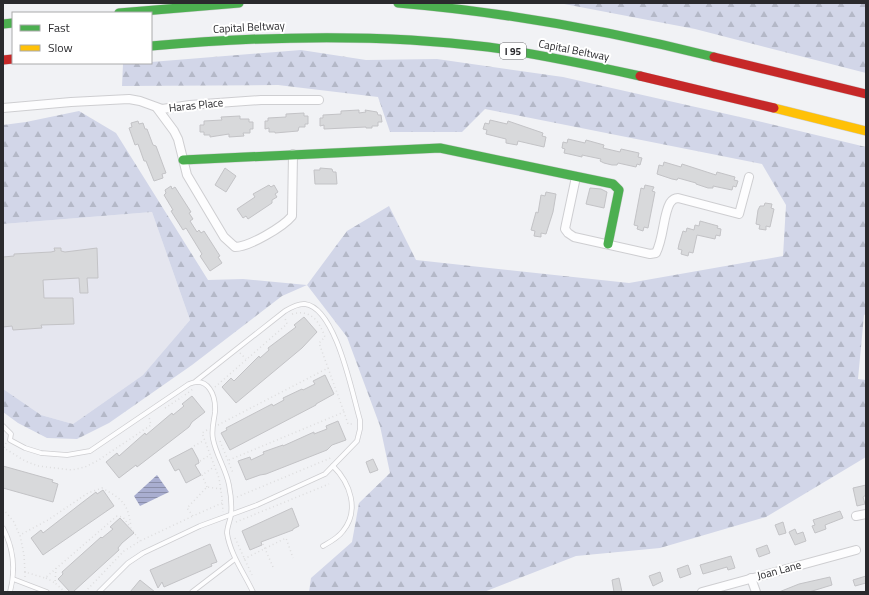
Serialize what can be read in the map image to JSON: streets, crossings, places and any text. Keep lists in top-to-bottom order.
{
  "streets": {
    "main road": ["Capital Beltway", "I 95"],
    "street": ["Haras Place", "Joan Lane"]
  },
  "legend": ["Fast", "Slow"]
}
